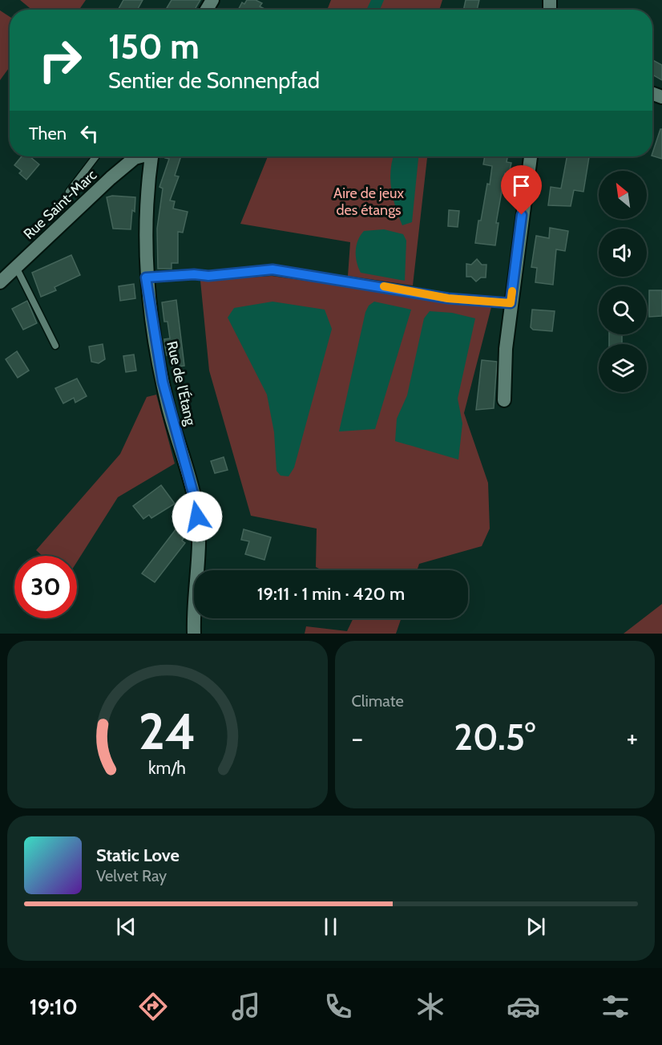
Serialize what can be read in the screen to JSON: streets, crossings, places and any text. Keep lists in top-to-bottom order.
{
  "streets": {
    "street": ["Rue Saint-Marc", "Rue de l'Étang"]
  },
  "parks": ["Aire de jeux des étangs"],
  "north": "top left",
  "page": {
    "turn": ["150 m", "Sentier de Sonnenpfad"],
    "then": "Then",
    "limit": "30",
    "trip": "19:11 · 1 min · 420 m",
    "tile": "Climate",
    "heat": ["−", "20.5°", "+"],
    "song": ["Static Love", "Velvet Ray"],
    "tabs": "19:10",
    "gauge": ["24", "km/h"]
  }
}
